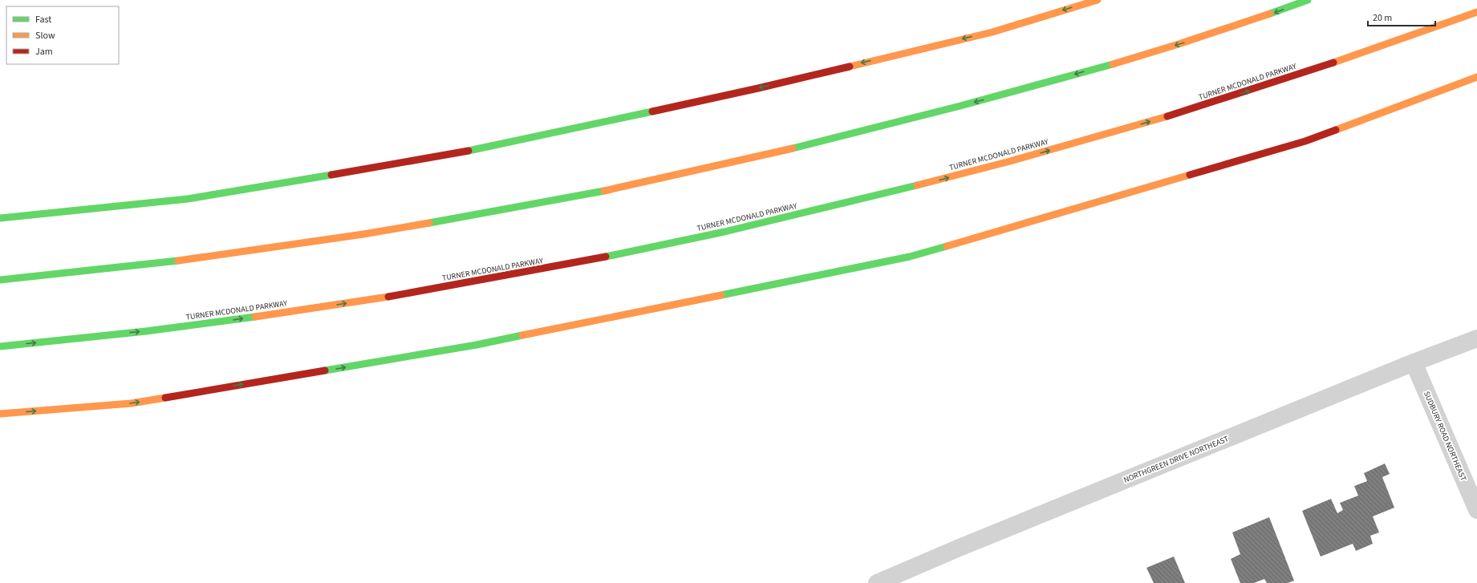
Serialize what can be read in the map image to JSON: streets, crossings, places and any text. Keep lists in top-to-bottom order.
{
  "streets": {
    "highway": ["TURNER MCDONALD PARKWAY"],
    "street": ["SUDBURY ROAD NORTHEAST", "NORTHGREEN DRIVE NORTHEAST"]
  },
  "crossings": [
    ["SUDBURY ROAD NORTHEAST", "NORTHGREEN DRIVE NORTHEAST"]
  ],
  "legend": ["Fast", "Slow", "Jam"],
  "scale_bar": "20 m"
}
